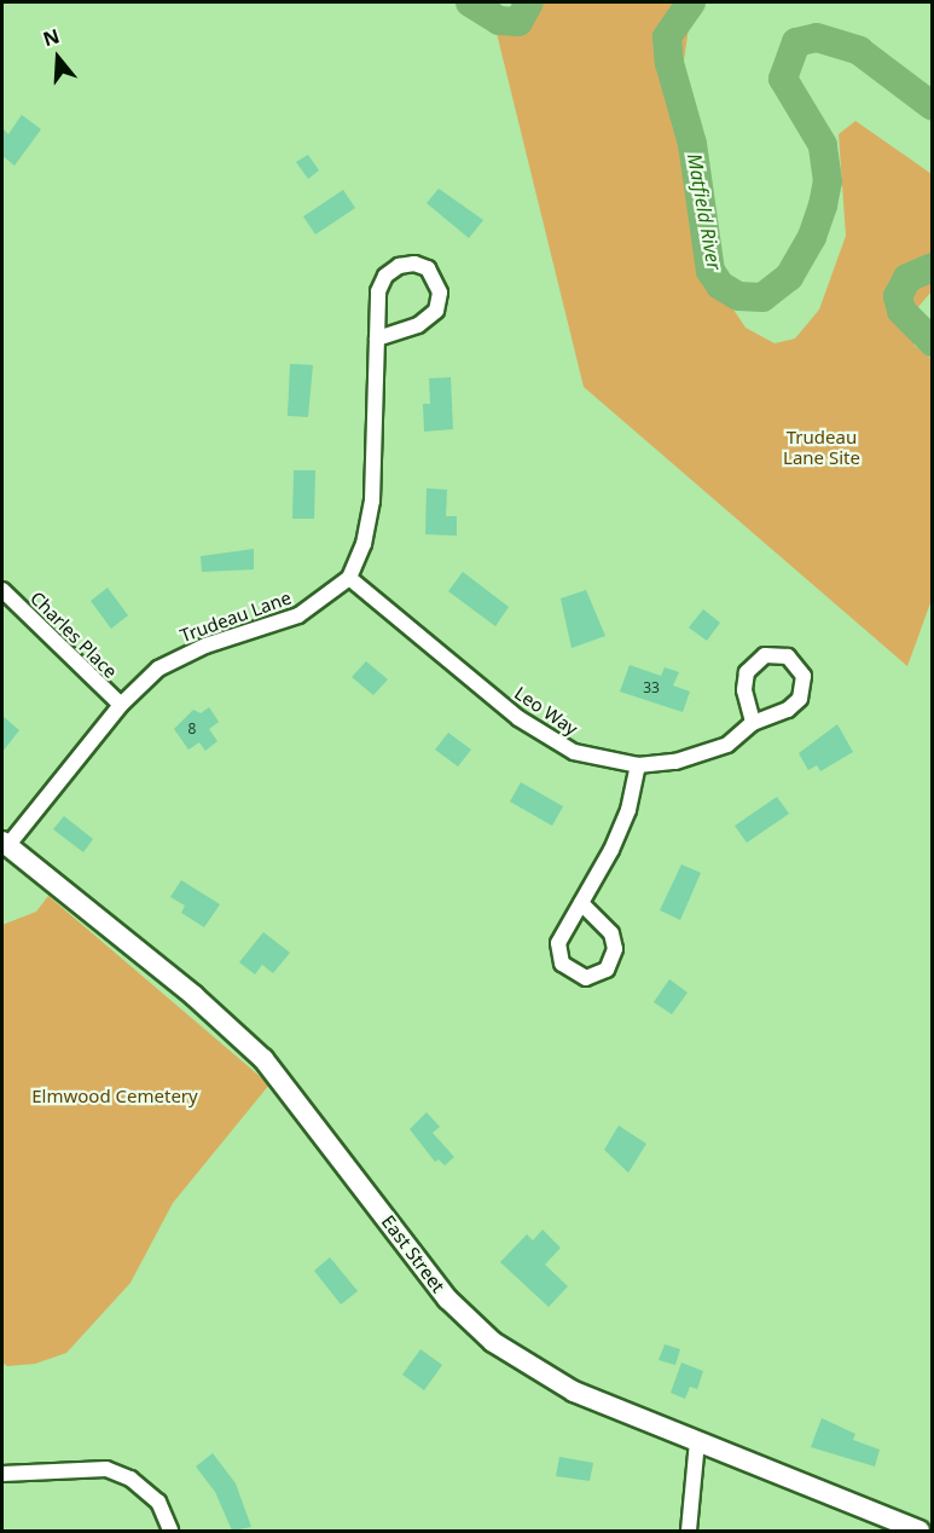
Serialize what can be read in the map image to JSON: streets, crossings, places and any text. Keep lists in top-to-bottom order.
{
  "streets": {
    "street": [
      "Trudeau Lane",
      "Charles Place",
      "Leo Way",
      "East Street"
    ]
  },
  "crossings": [
    ["Trudeau Lane", "Charles Place"],
    ["Trudeau Lane", "Leo Way"],
    ["Trudeau Lane", "East Street"]
  ],
  "water": ["Matfield River"],
  "parks": ["Trudeau Lane Site", "Elmwood Cemetery"],
  "house_numbers": ["33", "8"],
  "north": "top"
}
